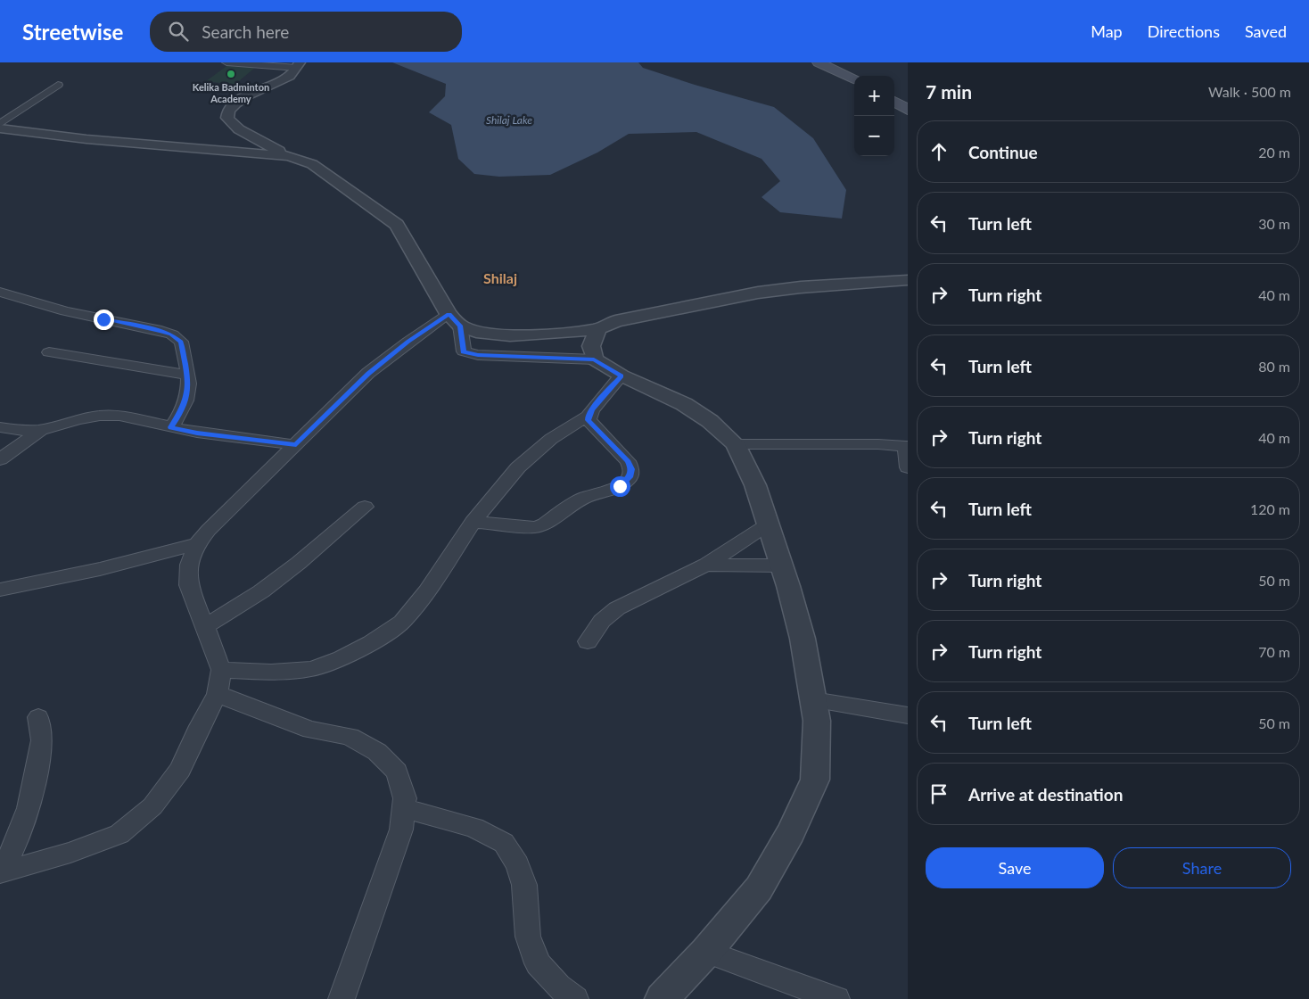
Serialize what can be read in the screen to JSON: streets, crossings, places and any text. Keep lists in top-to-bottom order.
{
  "districts": ["Shilaj"],
  "water": ["Shilaj Lake"],
  "places": ["Kelika Badminton Academy"],
  "page": {
    "header": "Streetwise",
    "search": "Search here",
    "nav": ["Map", "Directions", "Saved"],
    "heading": ["7 min", "Walk · 500 m"],
    "map_buttons": ["+", "−"],
    "list": [
      ["Continue", "20 m"],
      ["Turn left", "30 m"],
      ["Turn right", "40 m"],
      ["Turn left", "80 m"],
      ["Turn right", "40 m"],
      ["Turn left", "120 m"],
      ["Turn right", "50 m"],
      ["Turn right", "70 m"],
      ["Turn left", "50 m"],
      "Arrive at destination"
    ],
    "buttons": ["Save", "Share"]
  }
}
